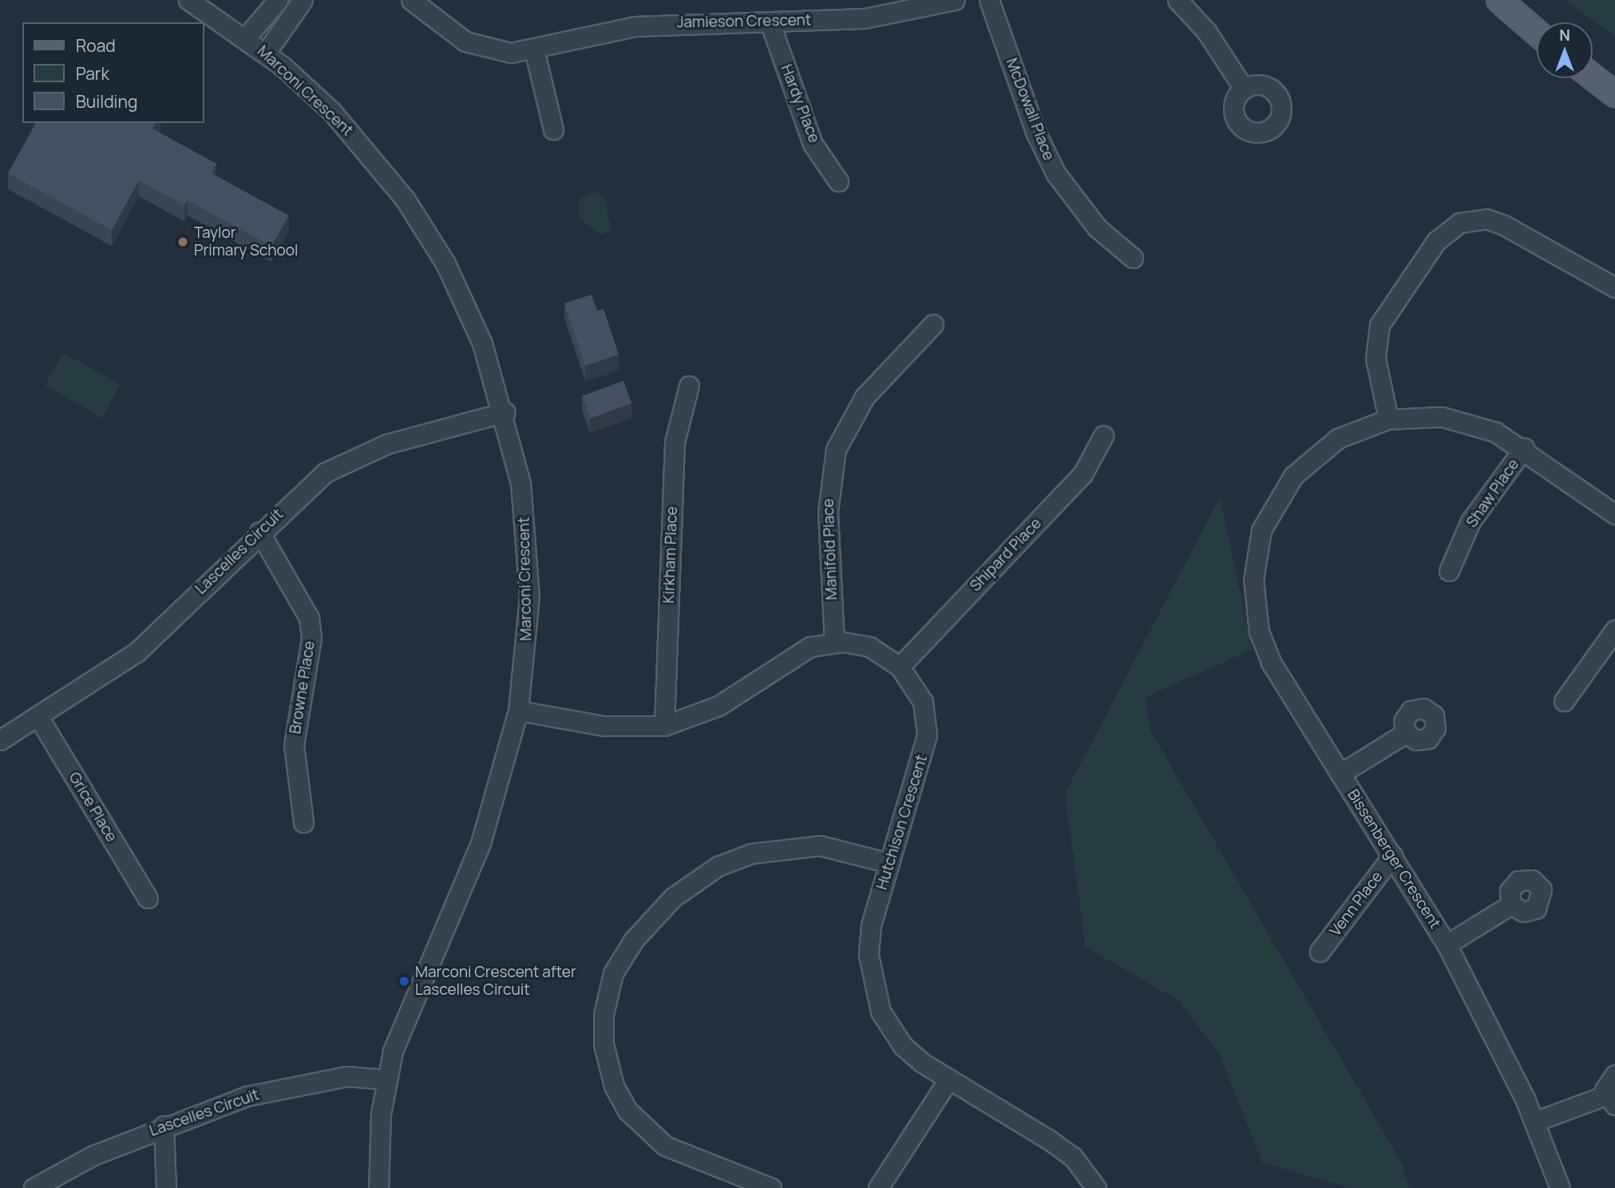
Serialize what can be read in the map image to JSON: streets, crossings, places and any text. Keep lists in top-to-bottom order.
{
  "streets": {
    "street": [
      "Jamieson Crescent",
      "Marconi Crescent",
      "Hardy Place",
      "McDowall Place",
      "Shaw Place",
      "Manifold Place",
      "Lascelles Circuit",
      "Kirkham Place",
      "Shipard Place",
      "Browne Place",
      "Grice Place",
      "Hutchison Crescent",
      "Bissenberger Crescent",
      "Venn Place"
    ]
  },
  "crossings": [
    ["Jamieson Crescent", "Hardy Place"],
    ["Marconi Crescent", "Lascelles Circuit"],
    ["Marconi Crescent", "Hutchison Crescent"],
    ["Shaw Place", "Bissenberger Crescent"],
    ["Manifold Place", "Hutchison Crescent"],
    ["Lascelles Circuit", "Browne Place"],
    ["Lascelles Circuit", "Grice Place"],
    ["Kirkham Place", "Hutchison Crescent"],
    ["Shipard Place", "Hutchison Crescent"],
    ["Bissenberger Crescent", "Venn Place"]
  ],
  "places": ["Taylor Primary School", "Marconi Crescent after Lascelles Circuit"],
  "legend": ["Road", "Park", "Building"],
  "north": "top"
}
